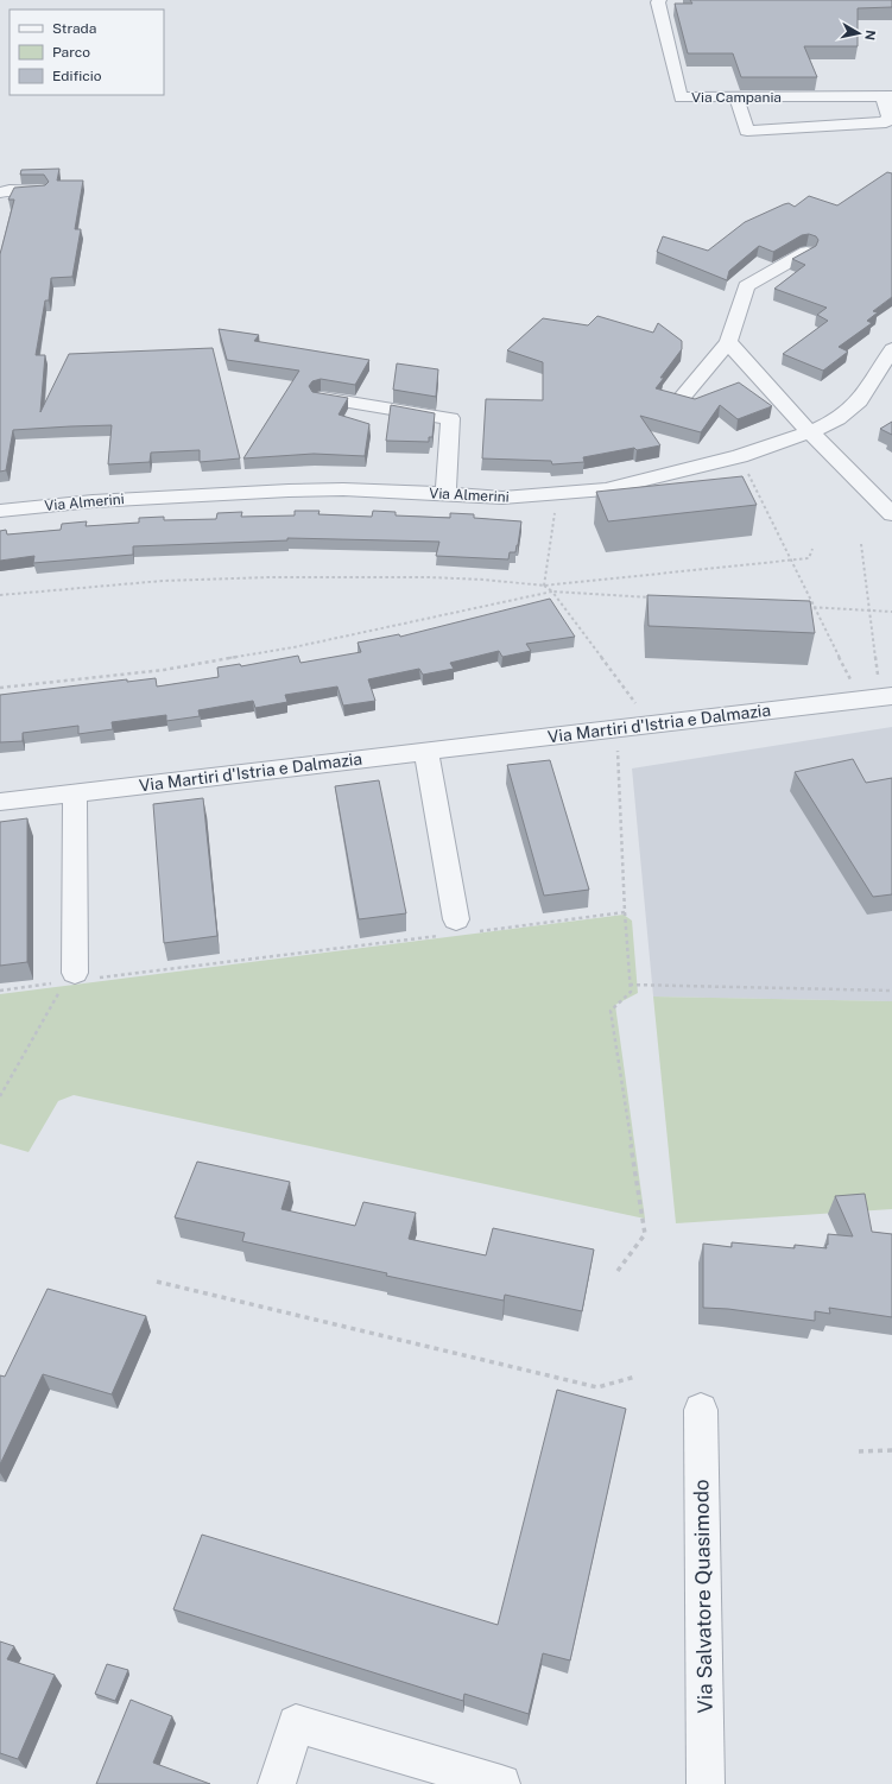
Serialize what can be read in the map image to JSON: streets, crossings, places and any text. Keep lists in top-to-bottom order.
{
  "streets": {
    "street": [
      "Via Campania",
      "Via Almerini",
      "Via Martiri d'Istria e Dalmazia",
      "Via Salvatore Quasimodo"
    ]
  },
  "legend": ["Strada", "Parco", "Edificio"],
  "north": "right"
}
